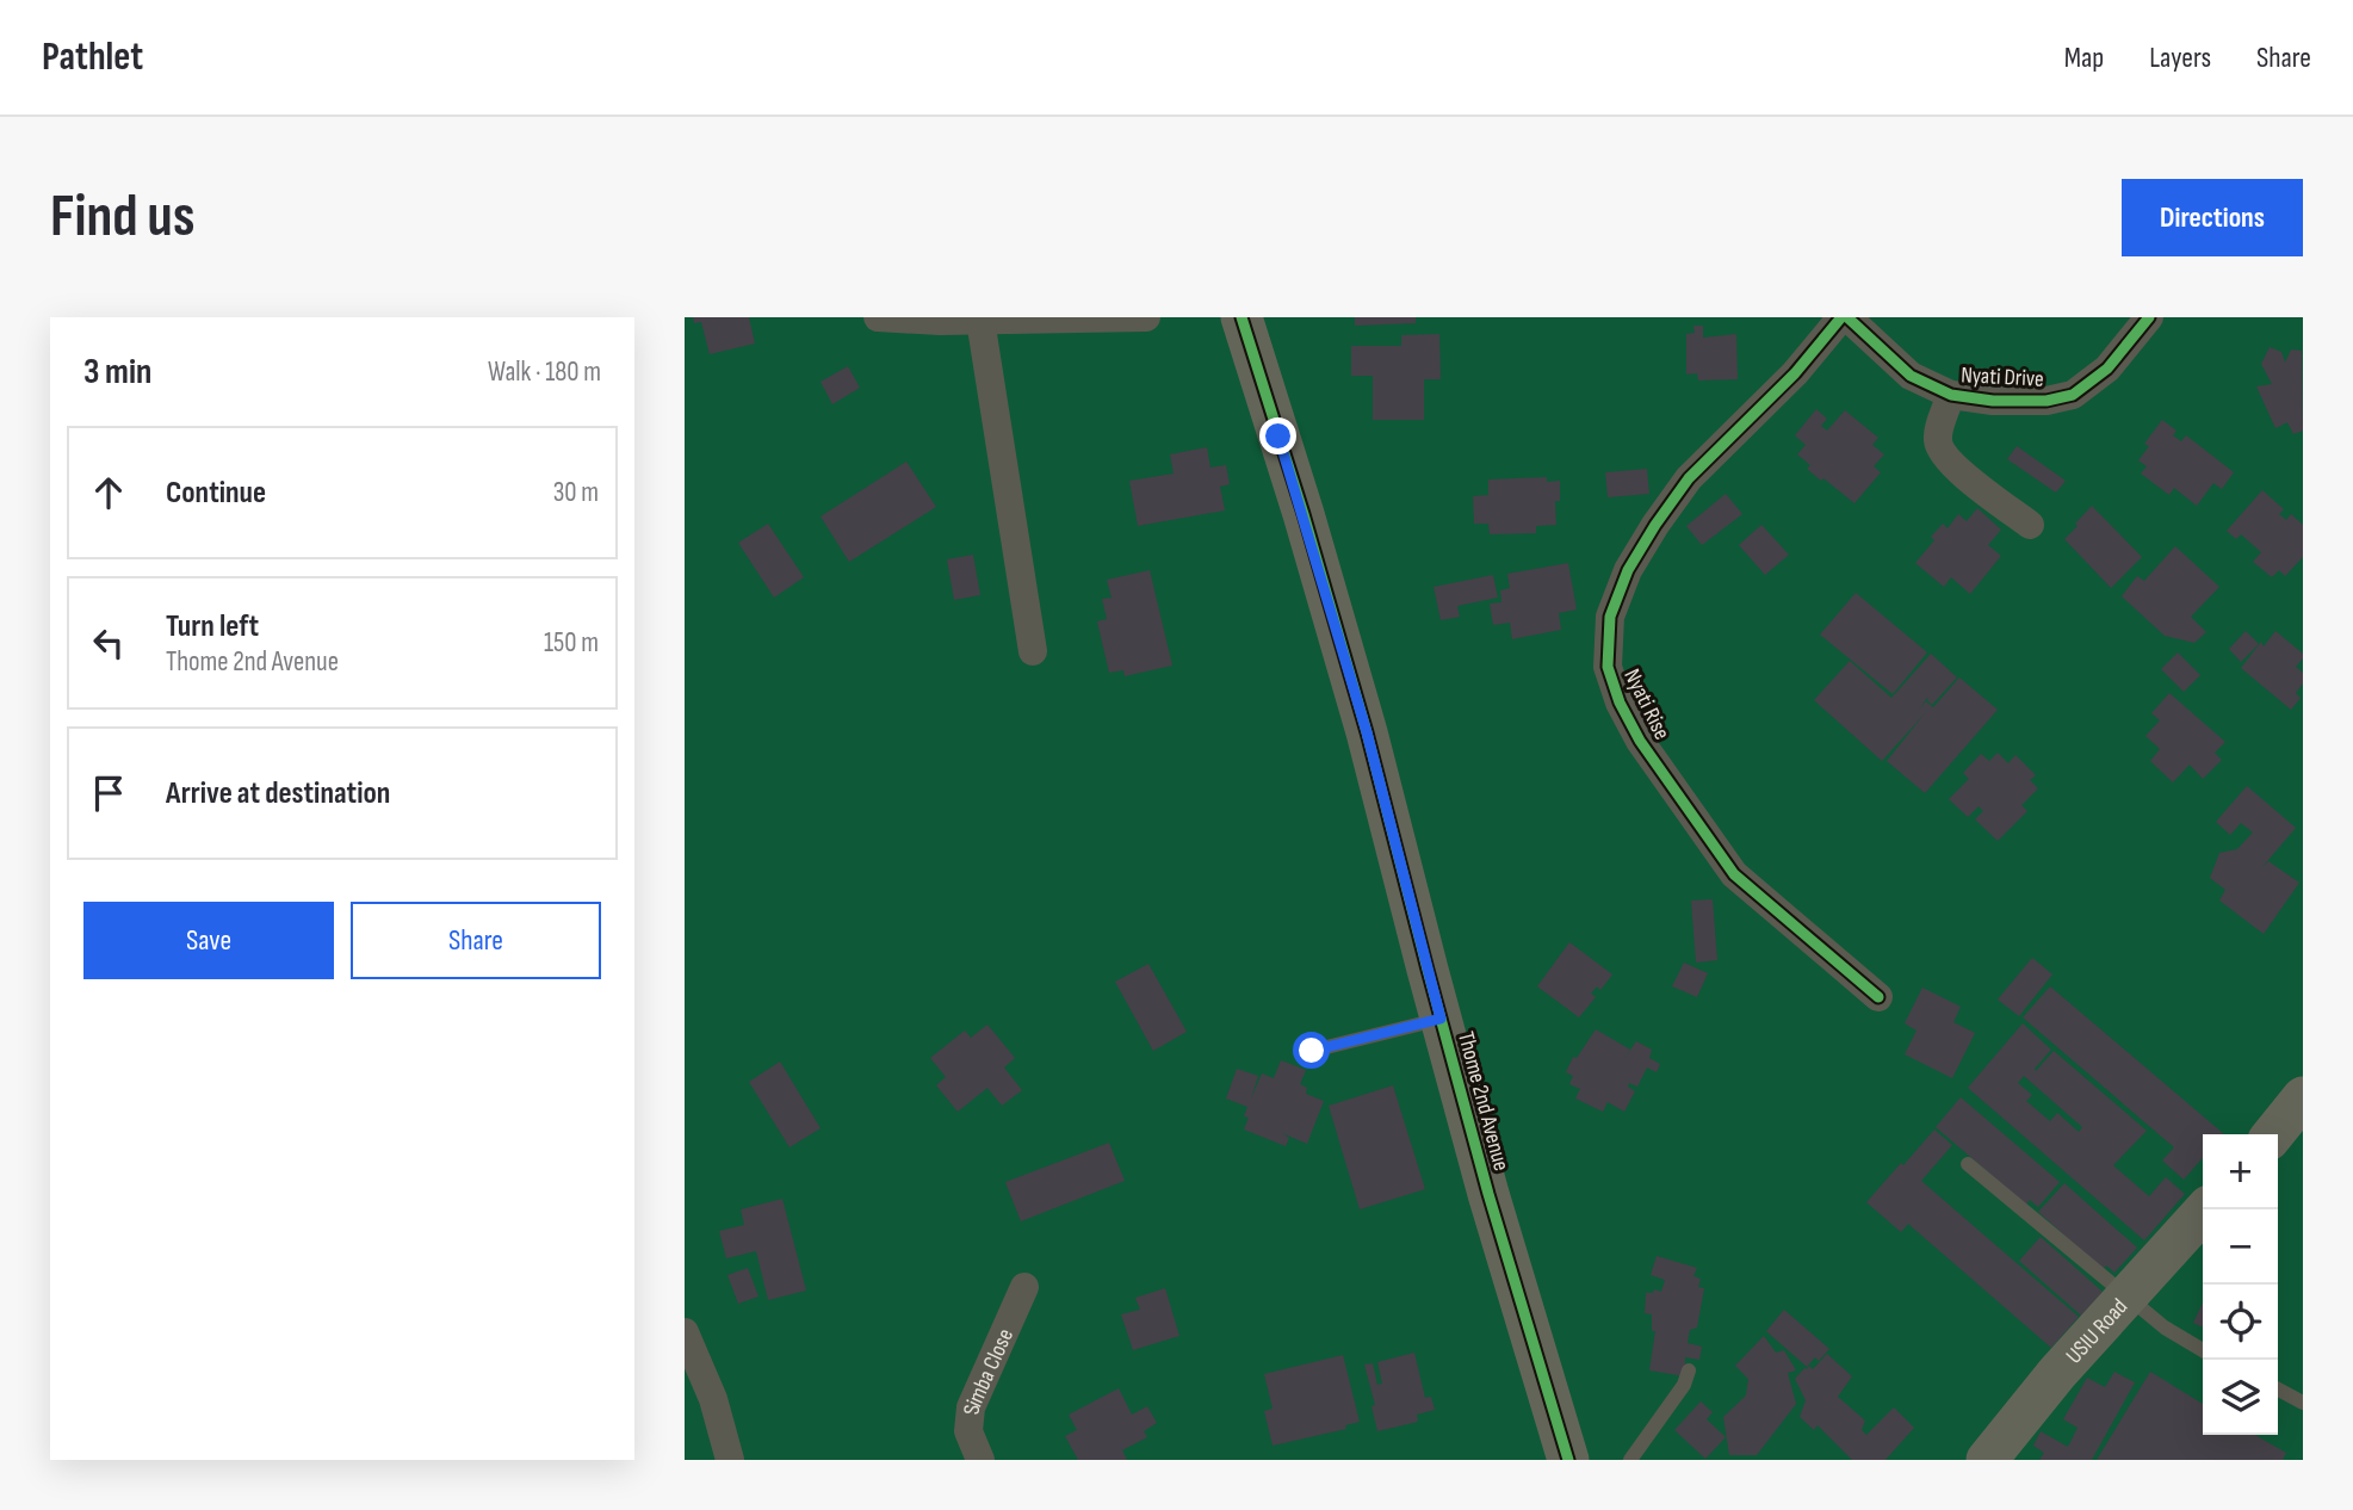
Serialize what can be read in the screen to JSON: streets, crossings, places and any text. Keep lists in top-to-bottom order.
{
  "streets": {
    "street": [
      "Nyati Drive",
      "Nyati Rise",
      "Thome 2nd Avenue",
      "USIU Road",
      "Simba Close"
    ]
  },
  "crossings": [
    ["Nyati Drive", "Nyati Rise"]
  ],
  "page": {
    "header": "Pathlet",
    "nav": ["Map", "Layers", "Share"],
    "buttons": [
      "Directions",
      ["Save", "Share"]
    ],
    "title": "Find us",
    "heading": ["3 min", "Walk · 180 m"],
    "list": [
      ["Continue", "30 m"],
      ["Turn left", "Thome 2nd Avenue", "150 m"],
      "Arrive at destination"
    ],
    "map_buttons": ["+", "−"]
  }
}
